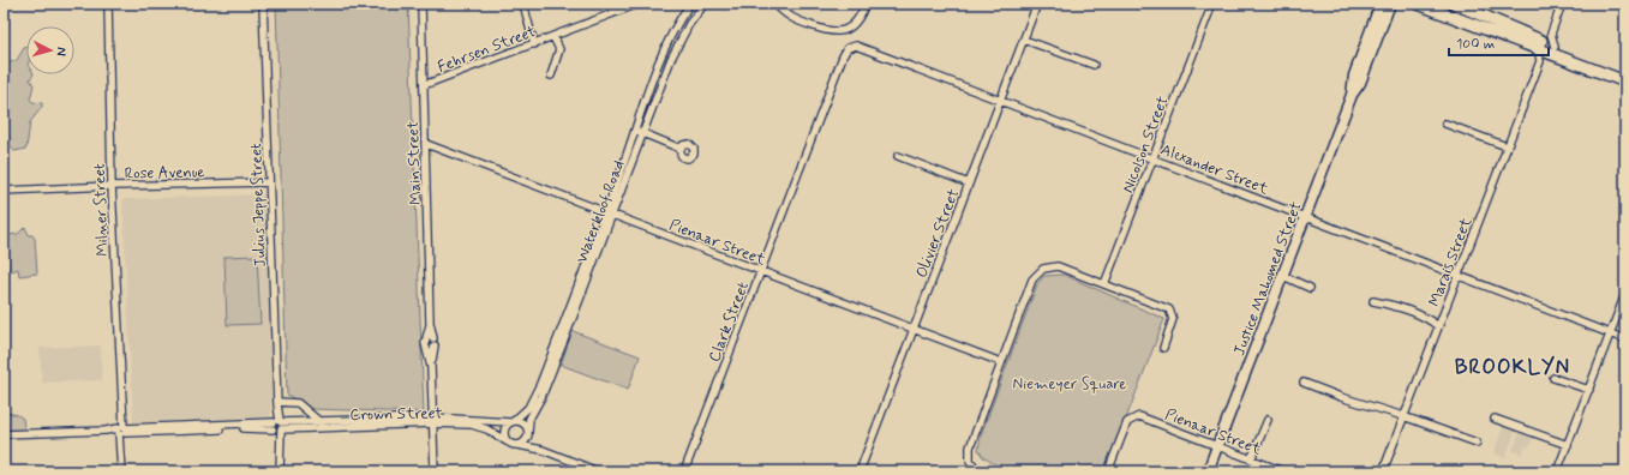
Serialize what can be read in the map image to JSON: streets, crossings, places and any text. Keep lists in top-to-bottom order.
{
  "streets": {
    "main road": ["Justice Mahomed Street"],
    "street": [
      "Fehrsen Street",
      "Nicolson Street",
      "Main Street",
      "Alexander Street",
      "Rose Avenue",
      "Julius Jeppe Street",
      "Milner Street",
      "Waterkloof Road",
      "Olivier Street",
      "Pienaar Street",
      "Marais Street",
      "Clark Street",
      "Crown Street"
    ]
  },
  "crossings": [
    ["Fehrsen Street", "Main Street"],
    ["Nicolson Street", "Alexander Street"],
    ["Main Street", "Pienaar Street"],
    ["Main Street", "Crown Street"],
    ["Alexander Street", "Olivier Street"],
    ["Alexander Street", "Marais Street"],
    ["Alexander Street", "Justice Mahomed Street"],
    ["Alexander Street", "Clark Street"],
    ["Rose Avenue", "Julius Jeppe Street"],
    ["Rose Avenue", "Milner Street"],
    ["Julius Jeppe Street", "Crown Street"],
    ["Milner Street", "Crown Street"],
    ["Waterkloof Road", "Pienaar Street"],
    ["Waterkloof Road", "Crown Street"],
    ["Olivier Street", "Pienaar Street"],
    ["Pienaar Street", "Justice Mahomed Street"],
    ["Pienaar Street", "Clark Street"]
  ],
  "districts": ["BROOKLYN"],
  "parks": ["Niemeyer Square"],
  "scale_bar": "100 m",
  "north": "right"
}
